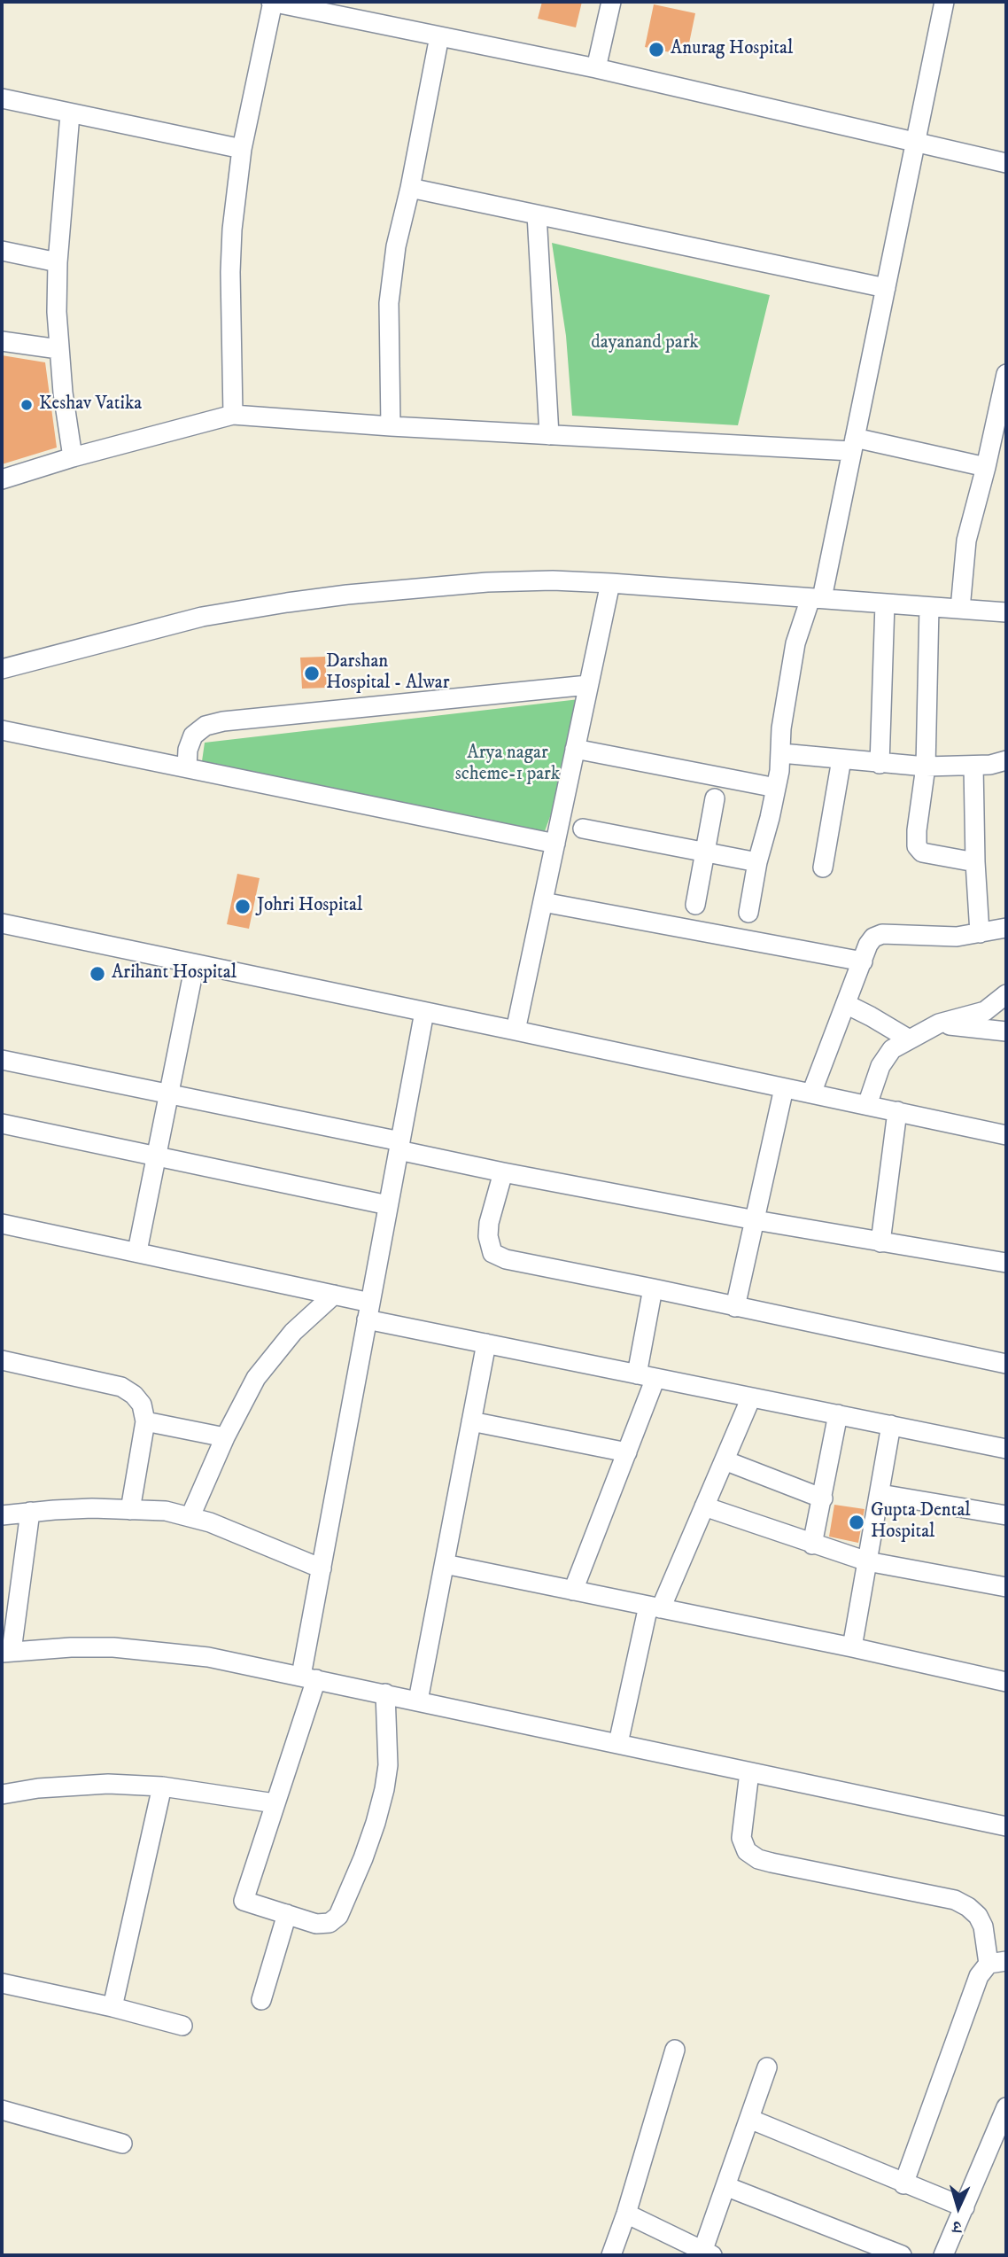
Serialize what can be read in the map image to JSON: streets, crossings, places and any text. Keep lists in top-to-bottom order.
{
  "parks": ["dayanand park", "Arya nagar scheme-1 park"],
  "places": [
    "Anurag Hospital",
    "Keshav Vatika",
    "Darshan Hospital - Alwar",
    "Johri Hospital",
    "Arihant Hospital",
    "Gupta Dental Hospital"
  ],
  "north": "bottom"
}
